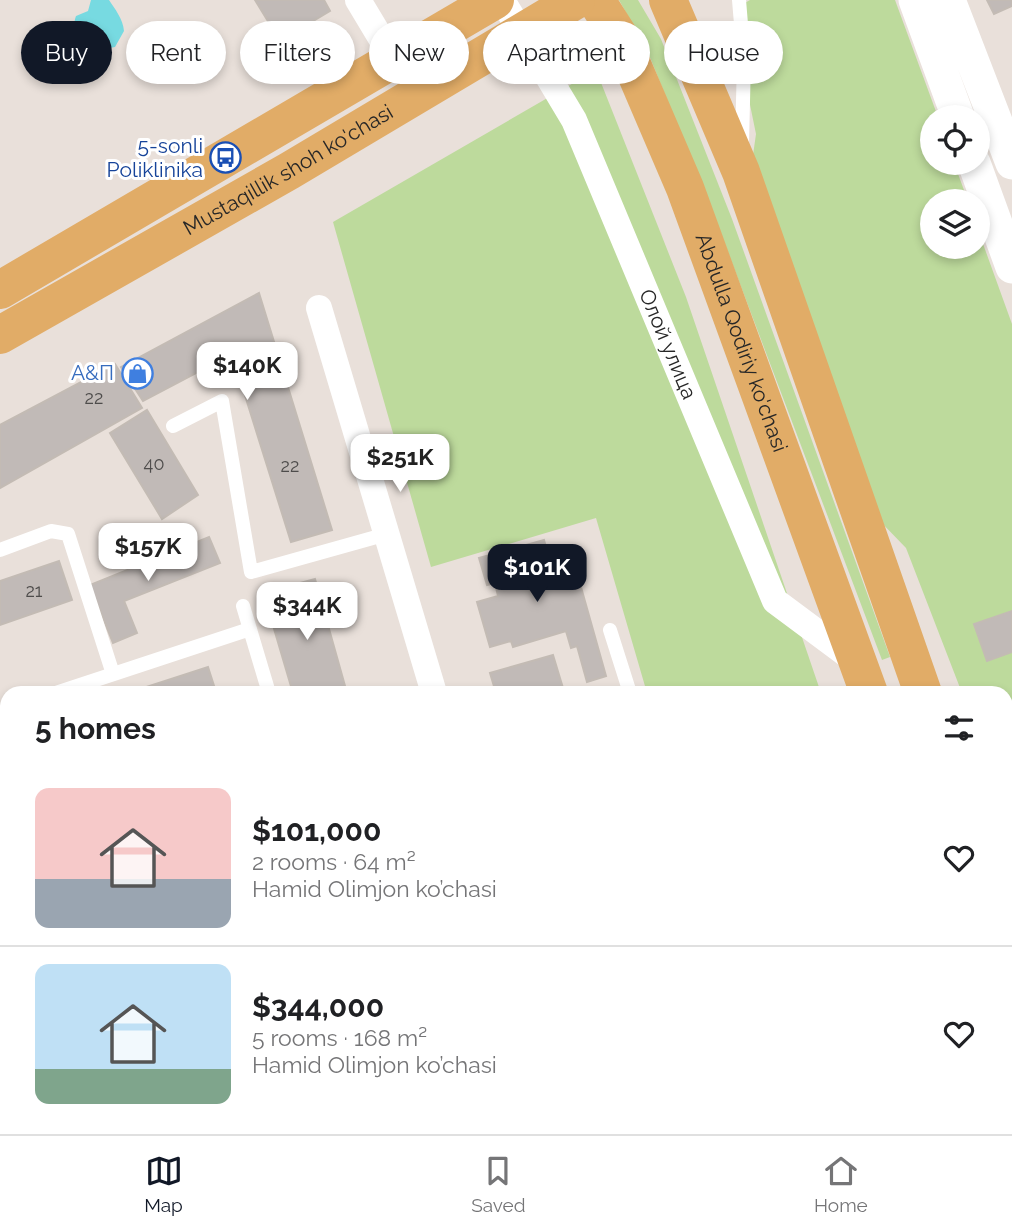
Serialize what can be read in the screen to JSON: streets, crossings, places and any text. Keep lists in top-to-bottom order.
{
  "streets": {
    "main road": ["Mustaqillik shoh ko'chasi", "Abdulla Qodiriy ko'chasi"],
    "street": ["Олой улица"]
  },
  "crossings": [
    ["Abdulla Qodiriy ko'chasi", "Олой улица"]
  ],
  "places": {
    "bus stop": ["5-sonli Poliklinika"],
    "shop": ["А&П"]
  },
  "house_numbers": [
    "22",
    "40",
    "22",
    "21"
  ],
  "page": {
    "chip": [
      "Buy",
      "Rent",
      "Filters",
      "New",
      "Apartment",
      "House"
    ],
    "price": [
      "$140K",
      "$251K",
      "$157K",
      "$101K",
      "$344K"
    ],
    "heading": "5 homes",
    "list": [
      {
        "name": "$101,000",
        "note": "2 rooms · 64 m² · Hamid Olimjon ko’chasi"
      },
      {
        "name": "$344,000",
        "note": "5 rooms · 168 m² · Hamid Olimjon ko’chasi"
      }
    ],
    "tabs": ["Map", "Saved", "Home"]
  }
}
